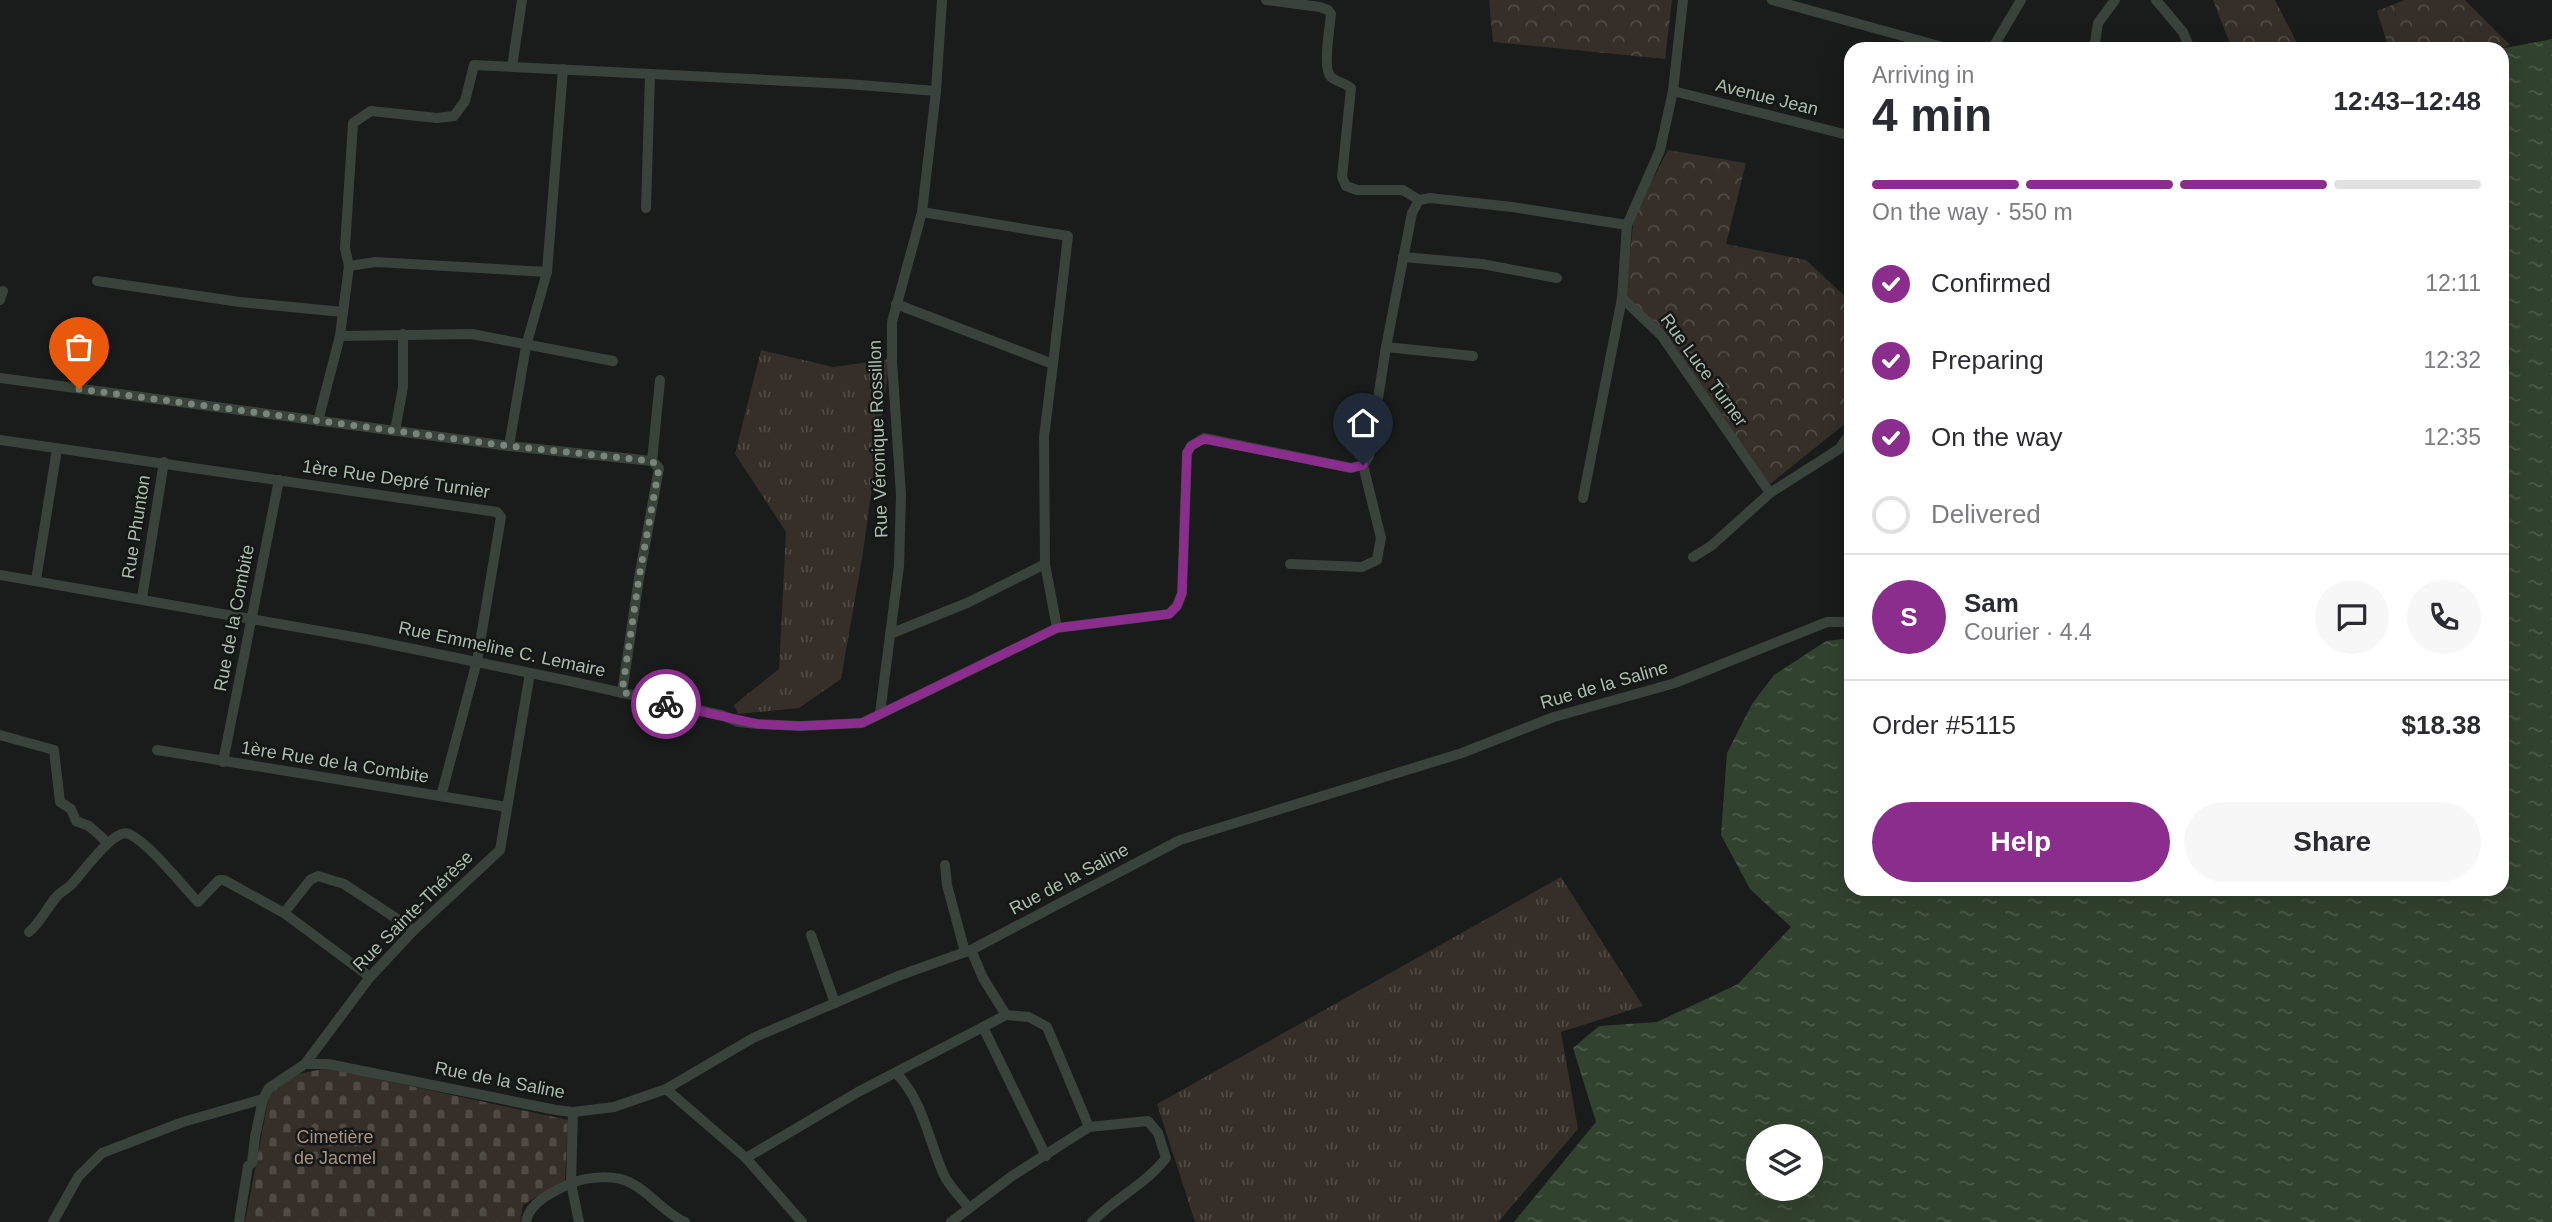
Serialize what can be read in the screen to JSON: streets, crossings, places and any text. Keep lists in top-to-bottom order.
{
  "streets": {
    "street": [
      "Avenue Jean",
      "Rue Luce Turner",
      "Rue Véronique Rossillon",
      "1ère Rue Depré Turnier",
      "Rue Phunton",
      "Rue de la Combite",
      "Rue Emmeline C. Lemaire",
      "Rue de la Saline",
      "1ère Rue de la Combite",
      "Rue Sainte-Thérèse"
    ]
  },
  "crossings": [
    ["Rue Véronique Rossillon", "Rue Emmeline C. Lemaire"],
    ["1ère Rue Depré Turnier", "Rue Phunton"],
    ["1ère Rue Depré Turnier", "Rue de la Combite"],
    ["1ère Rue Depré Turnier", "Rue Emmeline C. Lemaire"],
    ["1ère Rue Depré Turnier", "1ère Rue de la Combite"],
    ["Rue Phunton", "Rue Emmeline C. Lemaire"],
    ["Rue de la Combite", "Rue Emmeline C. Lemaire"],
    ["Rue de la Combite", "1ère Rue de la Combite"],
    ["Rue Emmeline C. Lemaire", "Rue Sainte-Thérèse"],
    ["Rue de la Saline", "Rue Sainte-Thérèse"],
    ["1ère Rue de la Combite", "Rue Sainte-Thérèse"]
  ],
  "parks": ["Cimetière de Jacmel"],
  "page": {
    "heading": ["4 min", "Arriving in", "12:43–12:48"],
    "panel": [
      "Sam",
      "Courier · 4.4",
      "Order #5115",
      "$18.38"
    ],
    "bar": "On the way · 550 m",
    "list": [
      ["Confirmed", "12:11"],
      ["Preparing", "12:32"],
      ["On the way", "12:35"],
      "Delivered"
    ],
    "round": "S",
    "buttons": ["Help", "Share"]
  }
}
